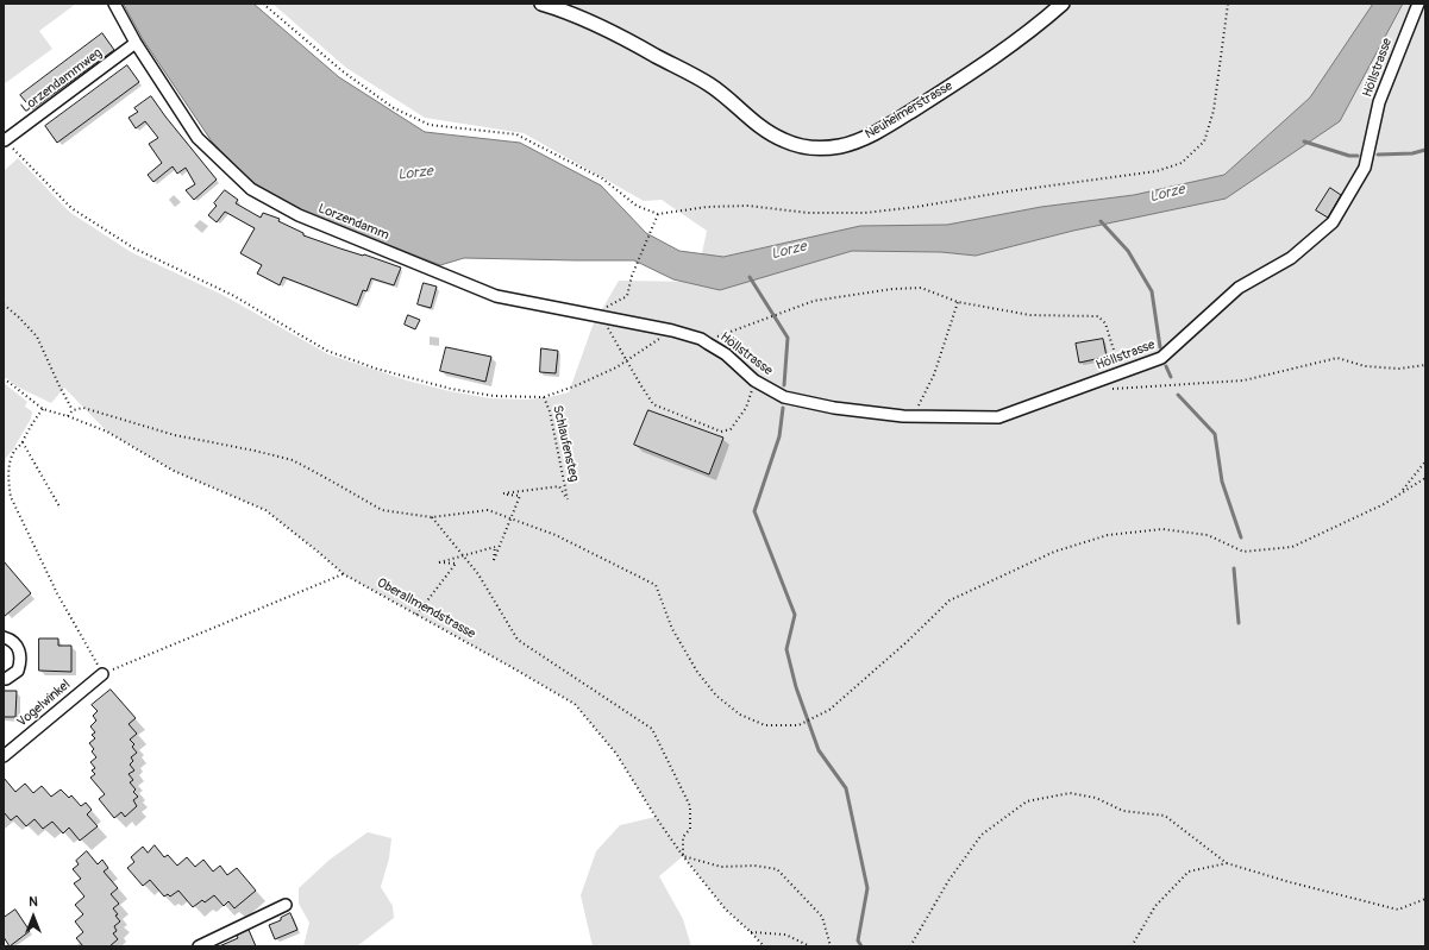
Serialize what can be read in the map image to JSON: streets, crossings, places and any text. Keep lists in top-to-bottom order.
{
  "streets": {
    "street": [
      "Höllstrasse",
      "Lorzendammweg",
      "Neuheimerstrasse",
      "Lorzendamm",
      "Vogelwinkel"
    ],
    "path": ["Schlaufensteg", "Oberallmendstrasse"]
  },
  "crossings": [
    ["Höllstrasse", "Lorzendamm"],
    ["Lorzendammweg", "Lorzendamm"],
    ["Schlaufensteg", "Oberallmendstrasse"]
  ],
  "water": ["Lorze"],
  "north": "top"
}
